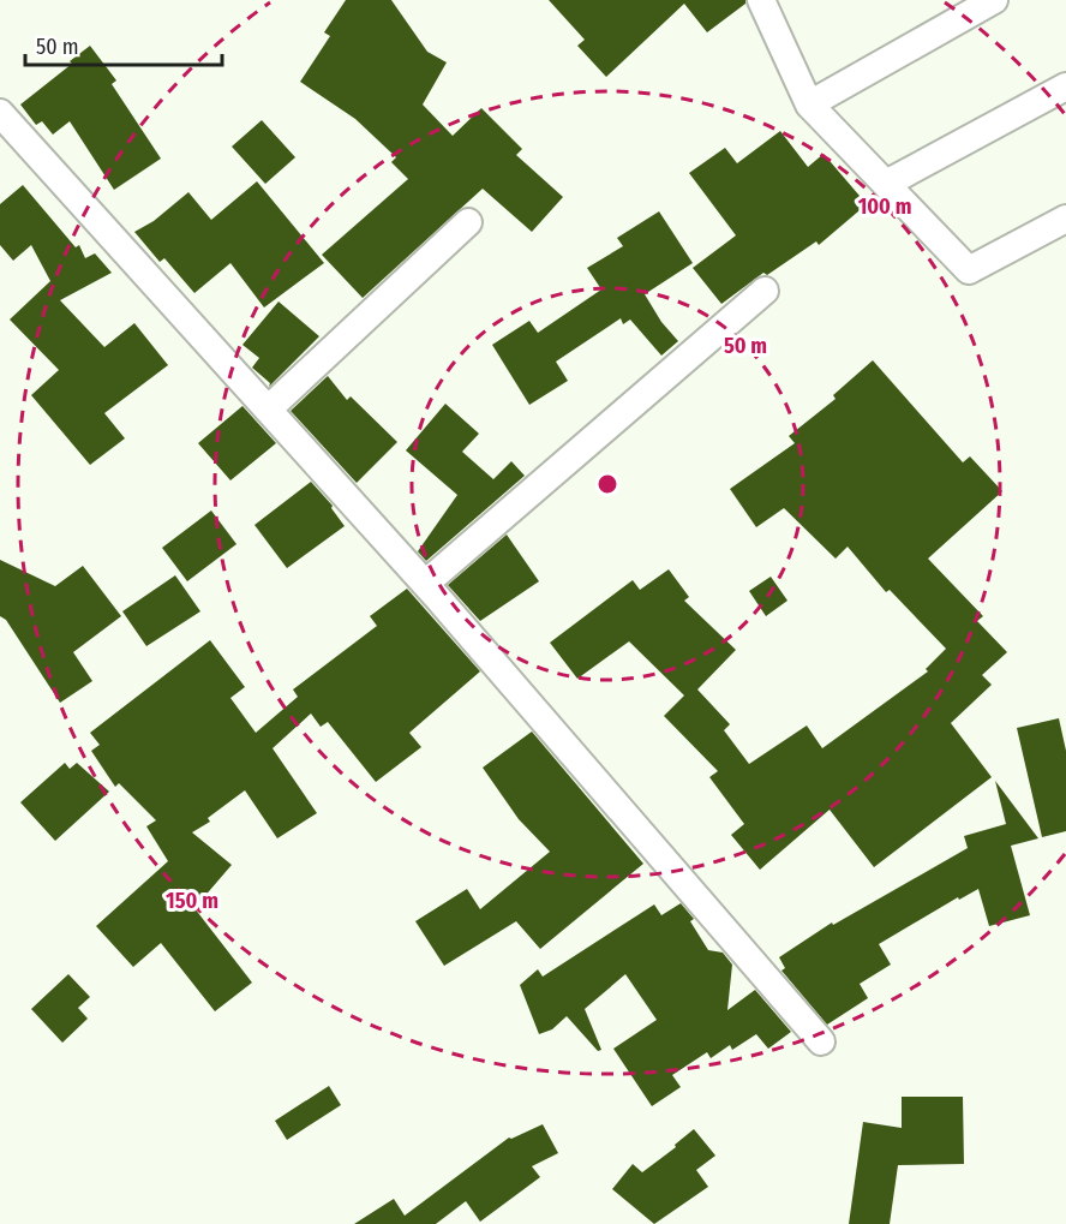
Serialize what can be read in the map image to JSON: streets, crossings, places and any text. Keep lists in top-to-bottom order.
{
  "scale_bar": "50 m",
  "rings": ["100 m", "50 m", "150 m"]
}
